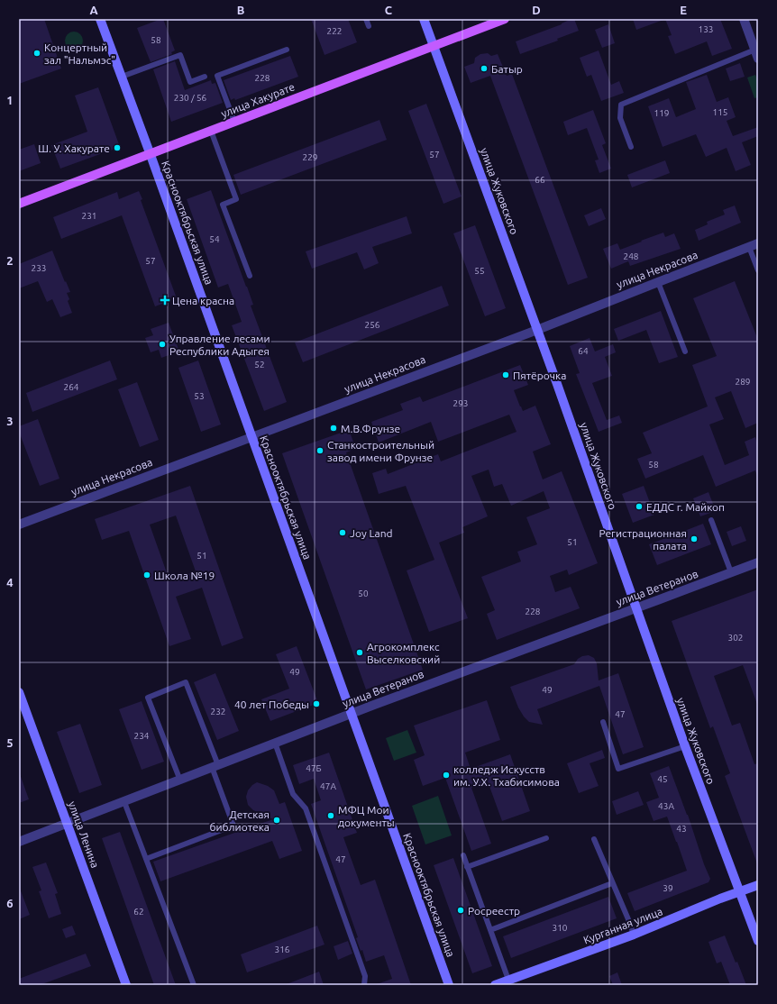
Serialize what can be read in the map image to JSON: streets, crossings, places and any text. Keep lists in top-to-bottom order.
{
  "streets": {
    "main road": ["улица Хакурате"],
    "street": [
      "улица Жуковского",
      "Краснооктябрьская улица",
      "улица Некрасова",
      "улица Ветеранов",
      "улица Ленина",
      "Курганная улица"
    ]
  },
  "crossings": [
    ["улица Хакурате", "улица Жуковского"],
    ["улица Хакурате", "Краснооктябрьская улица"],
    ["улица Жуковского", "улица Некрасова"],
    ["улица Жуковского", "улица Ветеранов"],
    ["улица Жуковского", "Курганная улица"],
    ["Краснооктябрьская улица", "улица Некрасова"],
    ["Краснооктябрьская улица", "улица Ветеранов"],
    ["улица Ветеранов", "улица Ленина"]
  ],
  "places": {
    "other": [
      "Концертный зал \"Нальмэс\"",
      "Батыр",
      "Ш. У. Хакурате",
      "Управление лесами Республики Адыгея",
      "Пятёрочка",
      "М.В.Фрунзе",
      "Станкостроительный завод имени Фрунзе",
      "ЕДДС г. Майкоп",
      "Joy Land",
      "Регистрационная палата",
      "Школа №19",
      "Агрокомплекс Выселковский",
      "40 лет Победы",
      "колледж Искусств им. У.Х. Тхабисимова",
      "МФЦ Мои документы",
      "Детская библиотека",
      "Росреестр"
    ],
    "health": ["Цена красна"]
  },
  "house_numbers": [
    "133",
    "222",
    "58",
    "228",
    "230 / 56",
    "115",
    "119",
    "57",
    "229",
    "66",
    "231",
    "54",
    "248",
    "57",
    "233",
    "55",
    "256",
    "64",
    "52",
    "289",
    "264",
    "53",
    "293",
    "58",
    "51",
    "51",
    "50",
    "228",
    "302",
    "49",
    "49",
    "232",
    "47",
    "234",
    "47Б",
    "45",
    "47А",
    "43А",
    "43",
    "47",
    "39",
    "62",
    "310",
    "316"
  ],
  "grid": {
    "columns": [
      "A",
      "B",
      "C",
      "D",
      "E"
    ],
    "rows": [
      "1",
      "2",
      "3",
      "4",
      "5",
      "6"
    ]
  }
}
